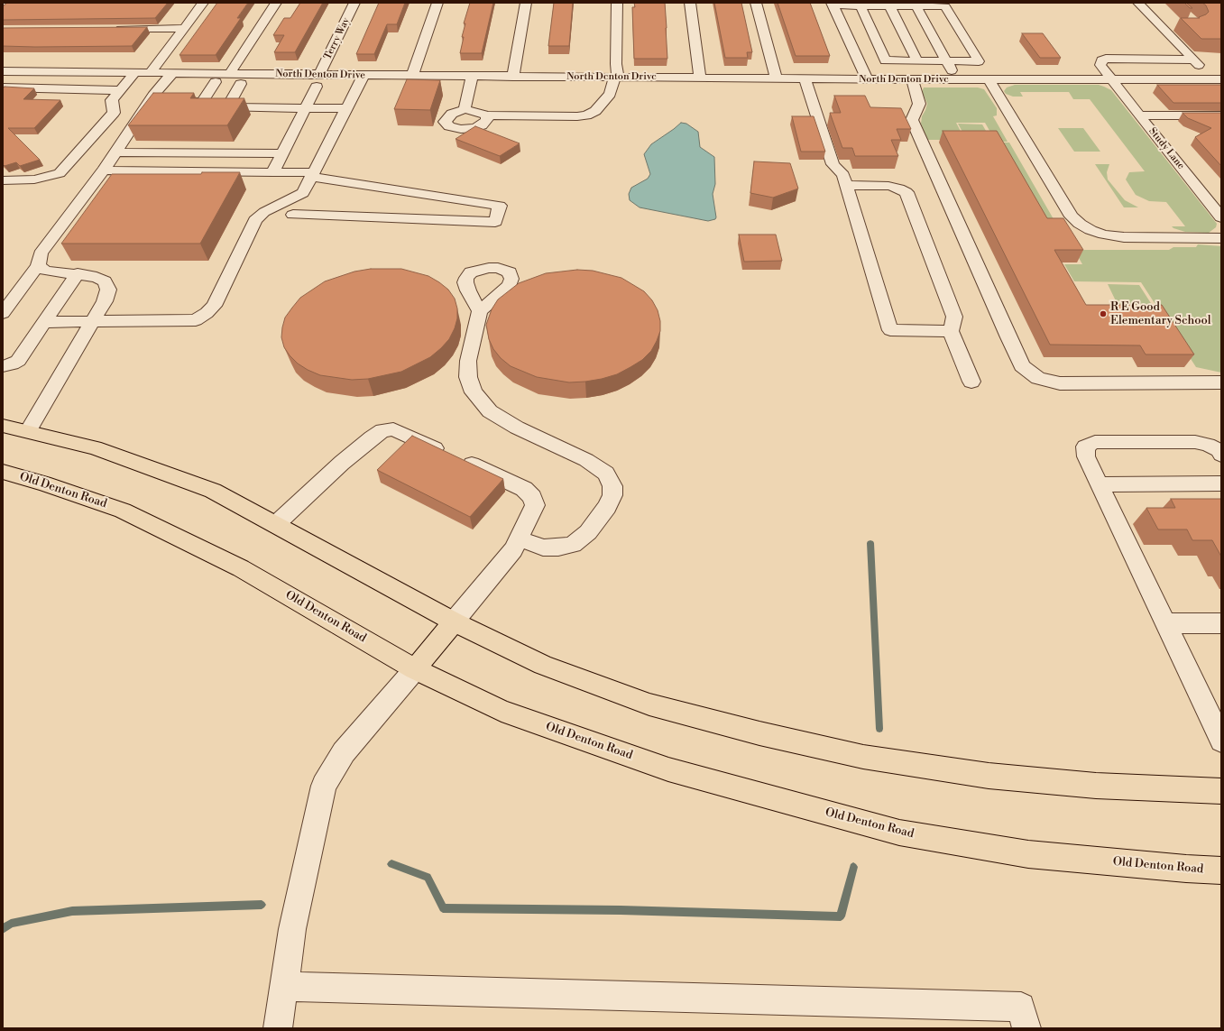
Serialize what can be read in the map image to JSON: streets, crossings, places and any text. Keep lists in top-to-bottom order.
{
  "streets": {
    "main road": ["Old Denton Road"],
    "street": ["Terry Way", "North Denton Drive", "Study Lane"]
  },
  "crossings": [
    ["Terry Way", "North Denton Drive"],
    ["North Denton Drive", "Study Lane"]
  ],
  "places": ["R E Good Elementary School"]
}
